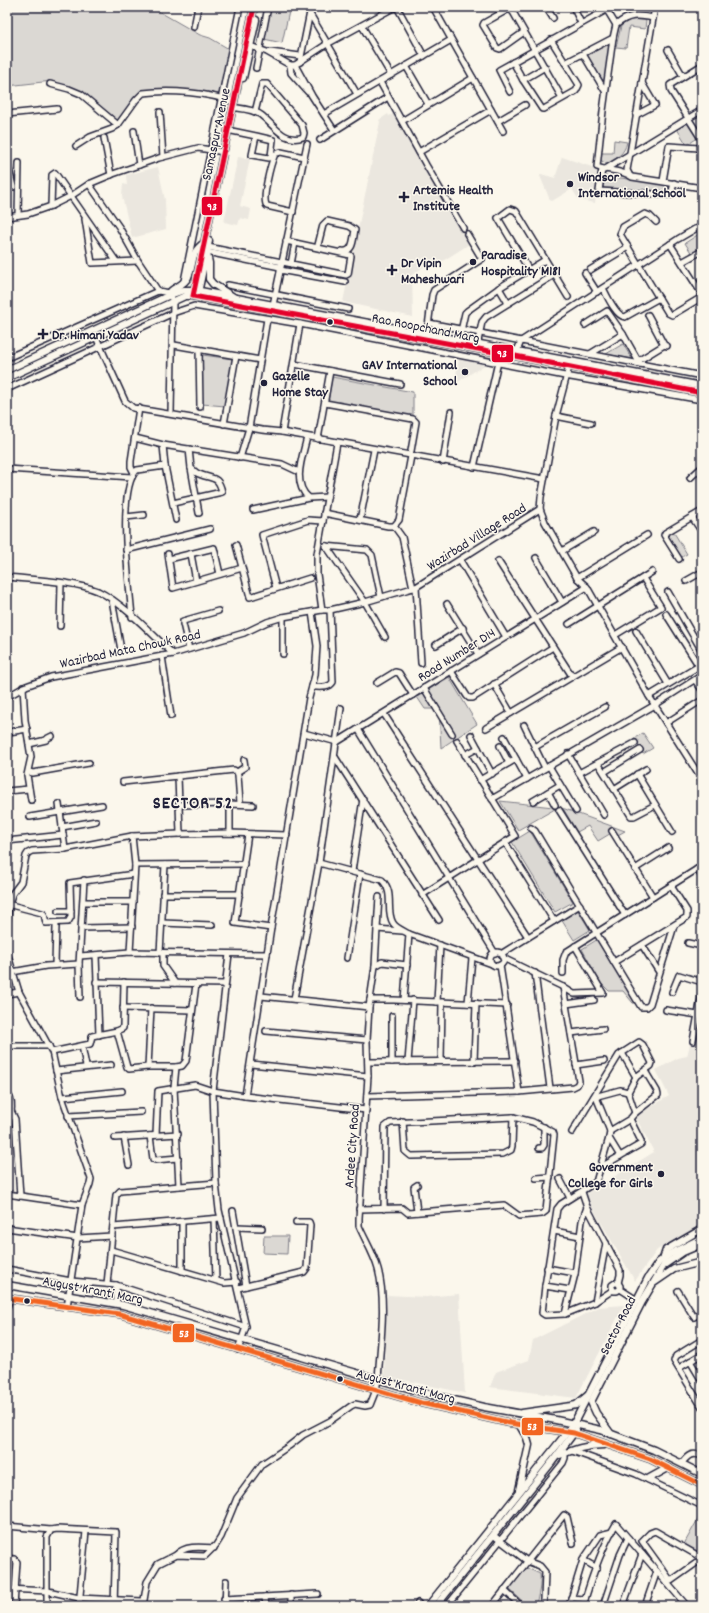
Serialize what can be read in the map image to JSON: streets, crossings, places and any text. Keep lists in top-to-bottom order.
{
  "streets": {
    "main road": [
      "Samaspur Avenue",
      "Rao Roopchand Marg",
      "August Kranti Marg",
      "Sector Road"
    ],
    "street": [
      "Wazirbad Village Road",
      "Wazirbad Mata Chowk Road",
      "Road Number D14",
      "Ardee City Road"
    ]
  },
  "crossings": [
    ["Samaspur Avenue", "Rao Roopchand Marg"],
    ["Rao Roopchand Marg", "Wazirbad Village Road"],
    ["Wazirbad Village Road", "Wazirbad Mata Chowk Road"],
    ["Ardee City Road", "August Kranti Marg"],
    ["August Kranti Marg", "Sector Road"]
  ],
  "districts": ["SECTOR 52"],
  "places": {
    "other": [
      "Windsor International School",
      "Paradise Hospitality M181",
      "GAV International School",
      "Gazelle Home Stay",
      "Government College for Girls"
    ],
    "health": ["Artemis Health Institute", "Dr Vipin Maheshwari", "Dr. Himani Yadav"]
  },
  "lines": ["transit line 93", "transit line 53"]
}
